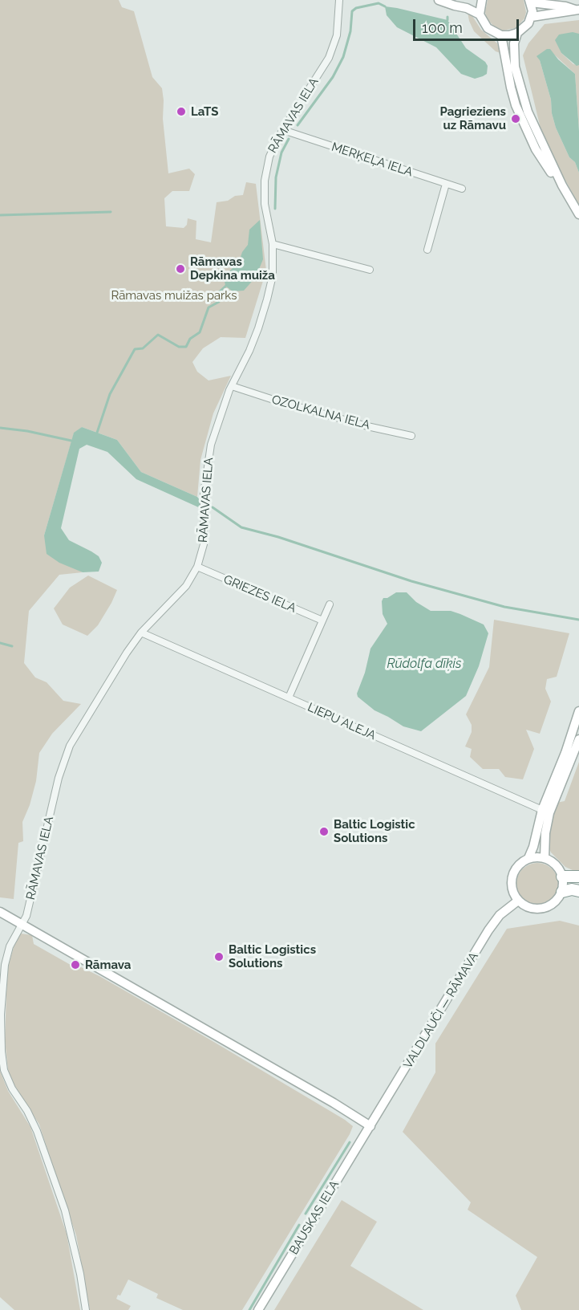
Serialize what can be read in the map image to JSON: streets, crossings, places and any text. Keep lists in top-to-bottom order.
{
  "streets": {
    "main road": ["VALDLAUČI — RĀMAVA", "BAUSKAS IELA"],
    "street": [
      "RĀMAVAS IELA",
      "MERĶEĻA IELA",
      "OZOLKALNA IELA",
      "GRIEZES IELA",
      "LIEPU ALEJA"
    ]
  },
  "crossings": [
    ["RĀMAVAS IELA", "MERĶEĻA IELA"],
    ["RĀMAVAS IELA", "OZOLKALNA IELA"],
    ["RĀMAVAS IELA", "GRIEZES IELA"],
    ["RĀMAVAS IELA", "LIEPU ALEJA"],
    ["VALDLAUČI — RĀMAVA", "BAUSKAS IELA"]
  ],
  "water": ["Rūdolfa dīķis"],
  "parks": ["Rāmavas muižas parks"],
  "places": [
    "LaTS",
    "Pagrieziens uz Rāmavu",
    "Rāmavas Depkina muiža",
    "Baltic Logistic Solutions",
    "Baltic Logistics Solutions",
    "Rāmava"
  ],
  "scale_bar": "100 m"
}
